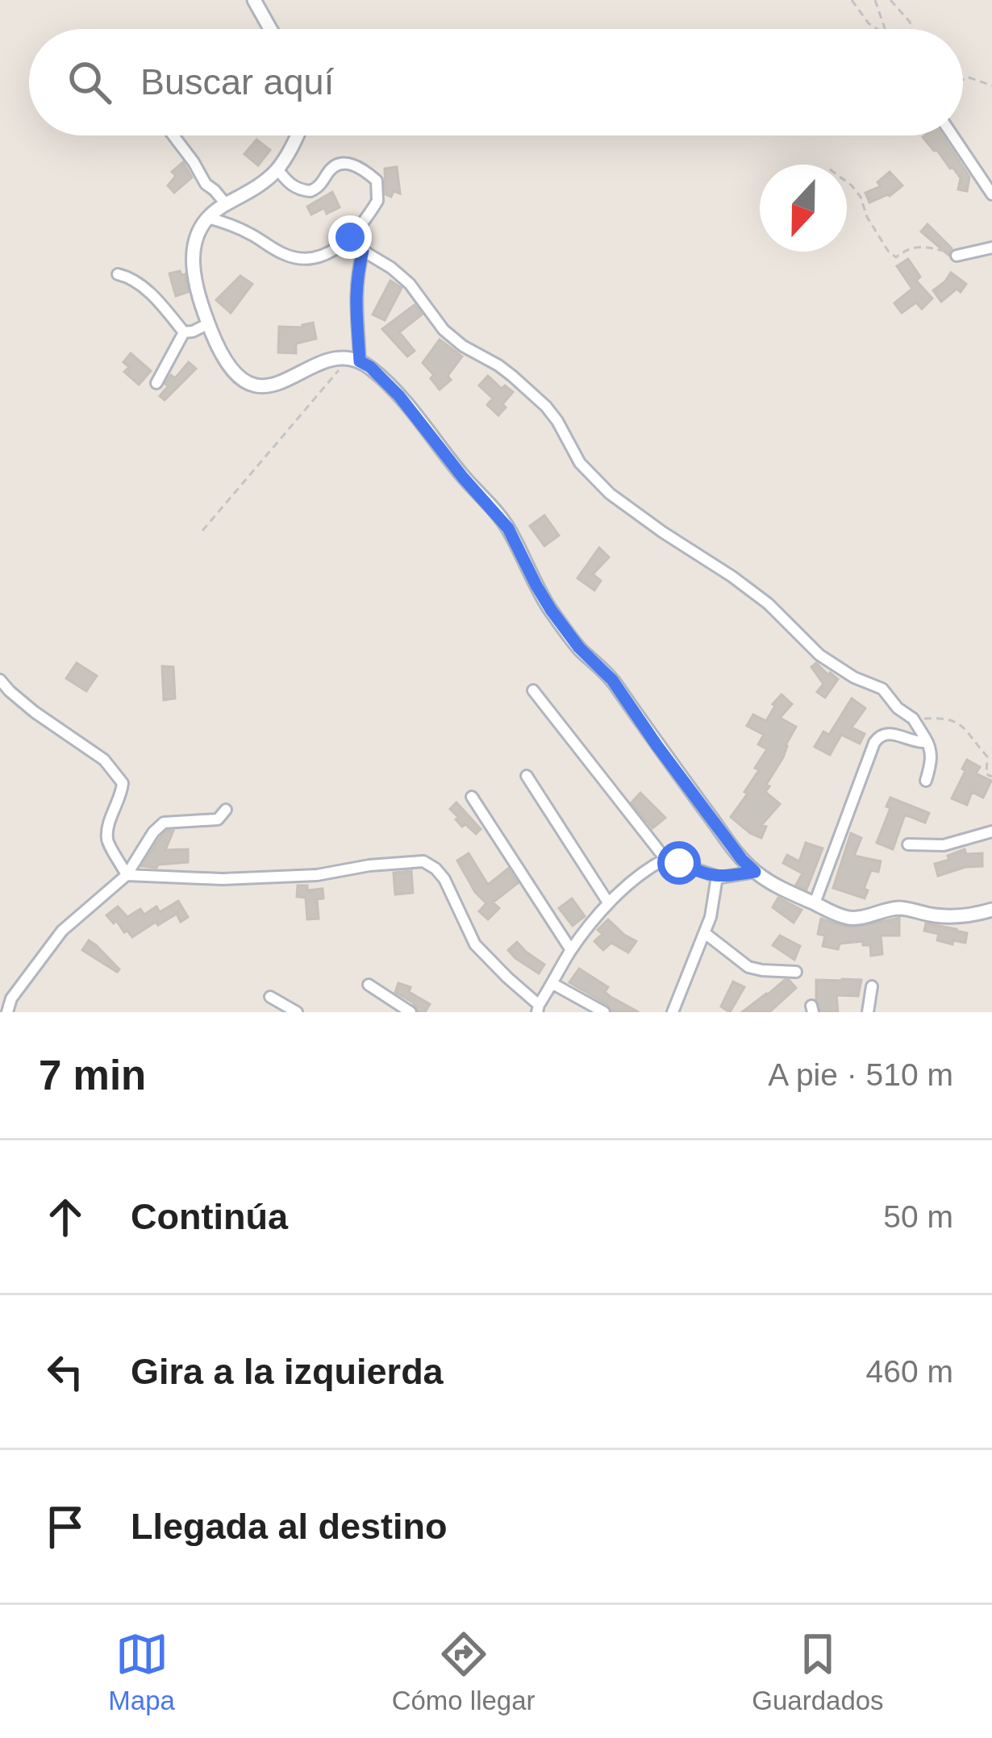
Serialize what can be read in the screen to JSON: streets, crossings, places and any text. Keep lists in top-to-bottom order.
{
  "north": "bottom",
  "page": {
    "search": "Buscar aquí",
    "heading": ["7 min", "A pie · 510 m"],
    "list": [
      ["Continúa", "50 m"],
      ["Gira a la izquierda", "460 m"],
      "Llegada al destino"
    ],
    "nav": ["Mapa", "Cómo llegar", "Guardados"]
  }
}
